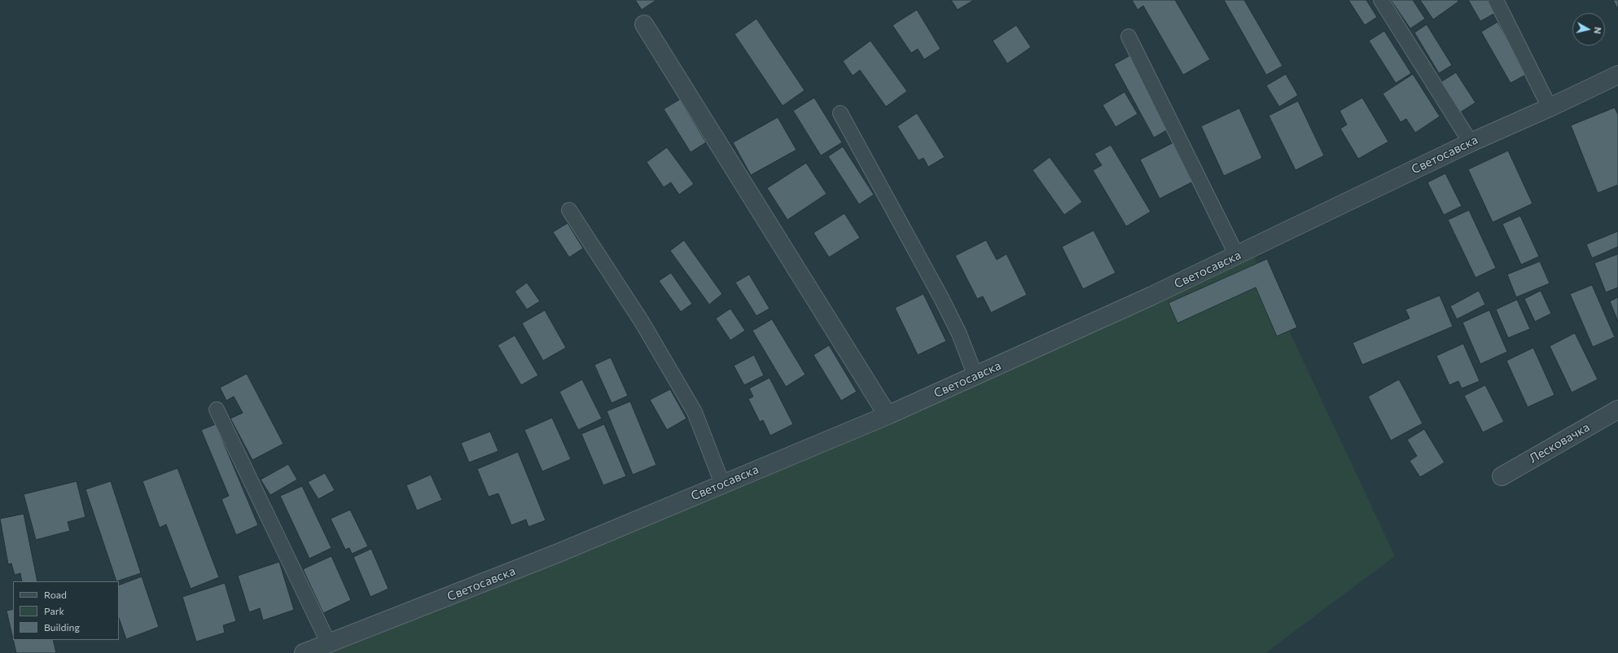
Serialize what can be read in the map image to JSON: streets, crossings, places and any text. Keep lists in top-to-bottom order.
{
  "streets": {
    "street": ["Светосавска", "Лесковачка"]
  },
  "legend": ["Road", "Park", "Building"],
  "north": "right"
}
